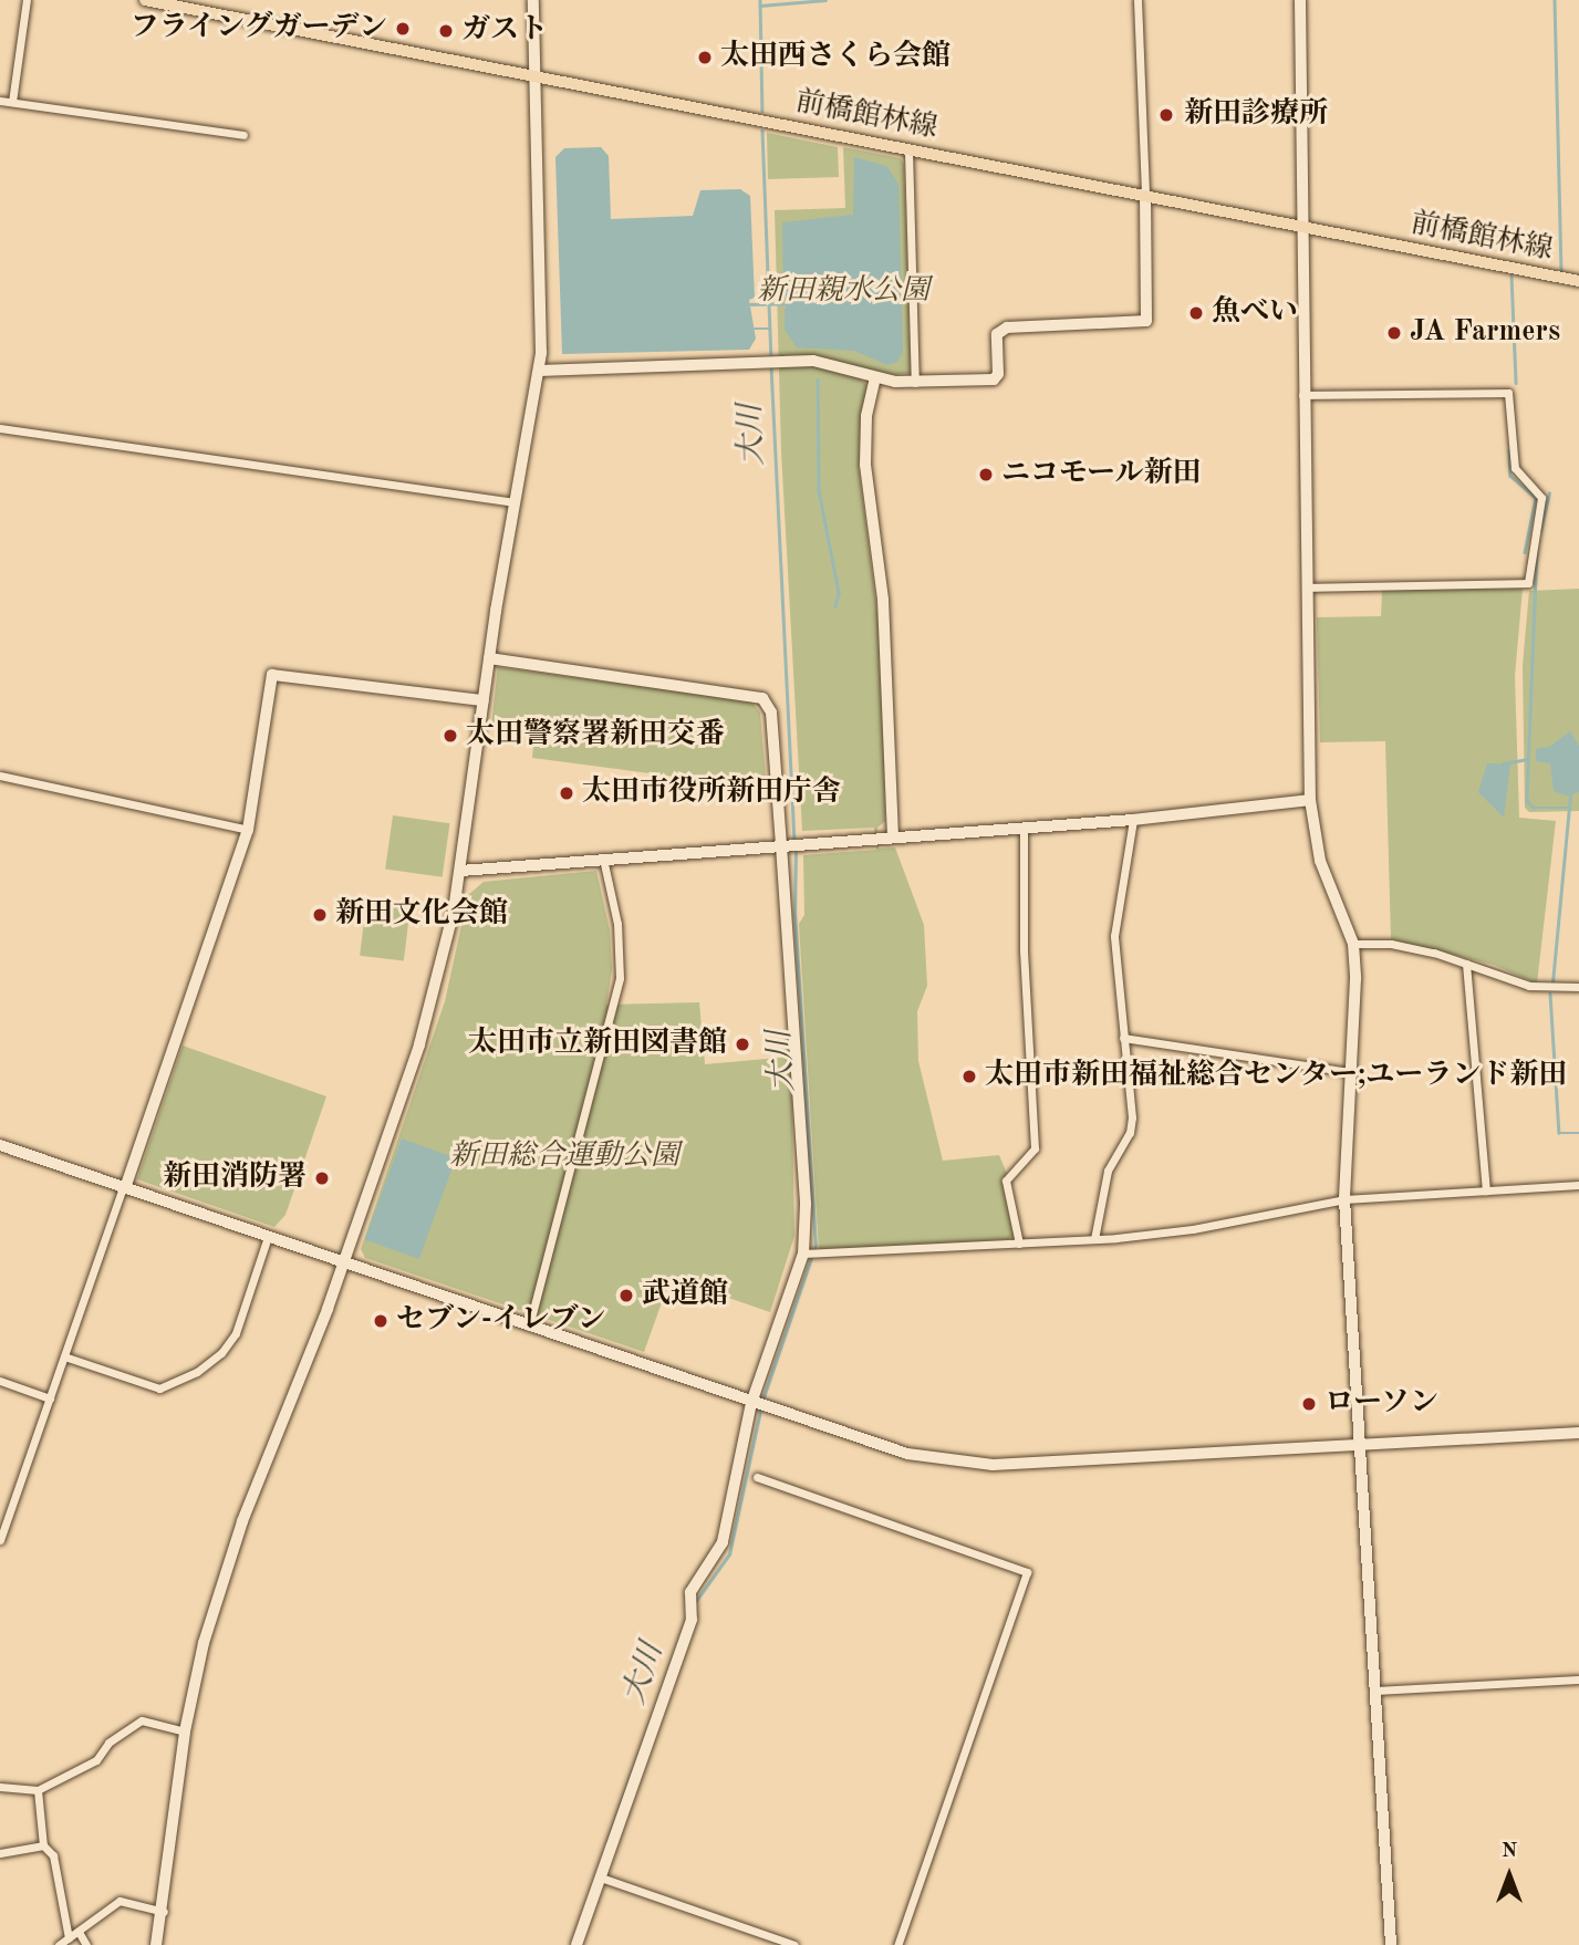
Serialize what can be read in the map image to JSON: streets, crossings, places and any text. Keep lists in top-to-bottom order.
{
  "streets": {
    "main road": ["前橋館林線"]
  },
  "water": ["大川"],
  "parks": ["新田親水公園", "新田総合運動公園"],
  "places": [
    "フライングガーデン",
    "ガスト",
    "太田西さくら会館",
    "新田診療所",
    "魚べい",
    "JA Farmers",
    "ニコモール新田",
    "太田警察署新田交番",
    "太田市役所新田庁舎",
    "新田文化会館",
    "太田市立新田図書館",
    "太田市新田福祉総合センター;ユーランド新田",
    "新田消防署",
    "武道館",
    "セブン-イレブン",
    "ローソン"
  ],
  "north": "top"
}
